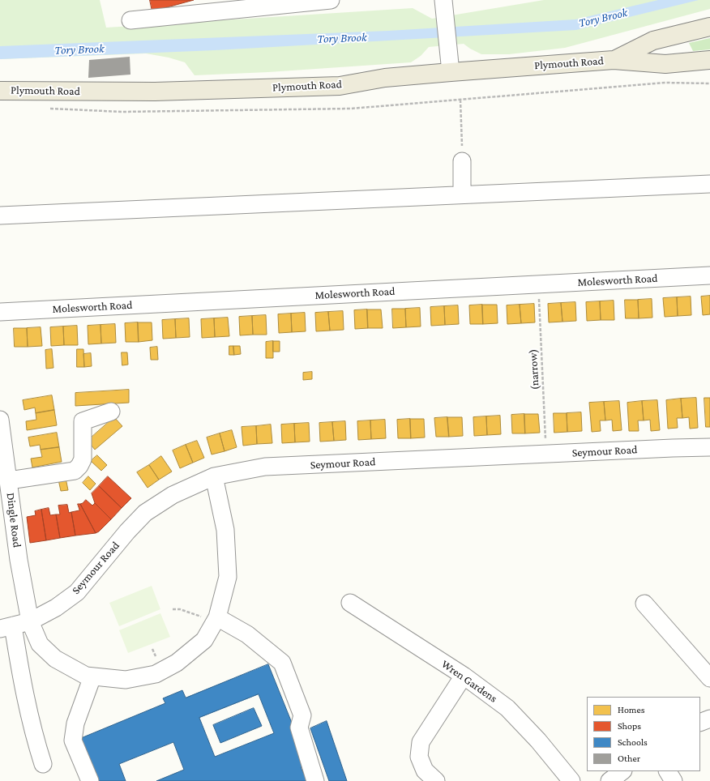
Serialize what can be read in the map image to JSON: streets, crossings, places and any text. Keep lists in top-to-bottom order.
{
  "streets": {
    "main road": ["Plymouth Road"],
    "street": [
      "Molesworth Road",
      "Seymour Road",
      "Dingle Road",
      "Wren Gardens"
    ],
    "path": ["(narrow)"]
  },
  "crossings": [
    ["Molesworth Road", "(narrow)"],
    ["(narrow)", "Seymour Road"],
    ["Seymour Road", "Dingle Road"]
  ],
  "water": ["Tory Brook"],
  "legend": [
    "Homes",
    "Shops",
    "Schools",
    "Other"
  ]
}
